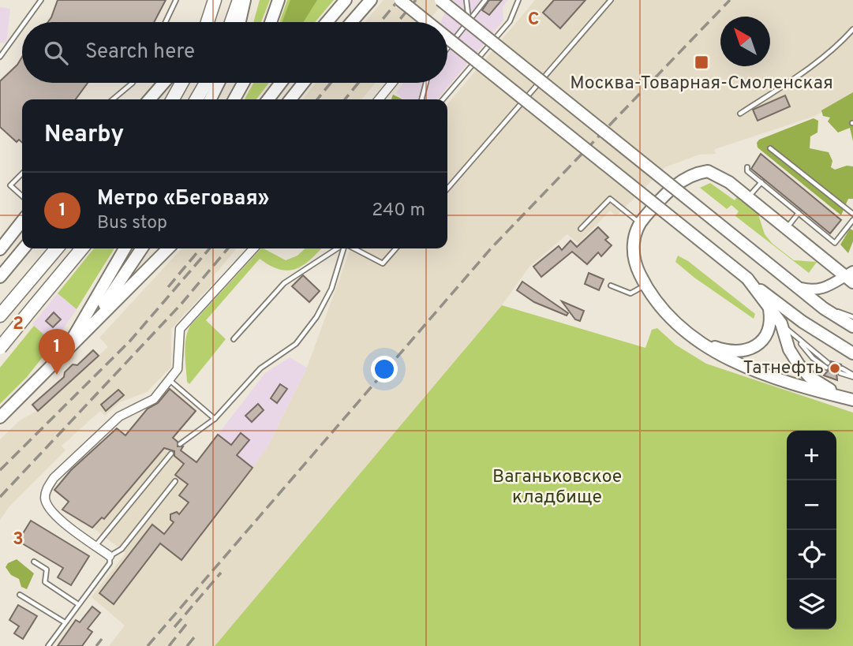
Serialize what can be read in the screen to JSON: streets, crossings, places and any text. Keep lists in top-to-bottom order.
{
  "parks": ["Ваганьковское кладбище"],
  "places": {
    "transit": ["Москва-Товарная-Смоленская"],
    "other": ["Татнефть"]
  },
  "north": "top left",
  "page": {
    "search": "Search here",
    "heading": "Nearby",
    "list": [
      {
        "mark": "1",
        "name": "Метро «Беговая»",
        "note": "Bus stop",
        "value": "240 m"
      }
    ],
    "pins": "1",
    "map_buttons": ["+", "−"]
  },
  "grid": {
    "columns": ["C"],
    "rows": ["2", "3"]
  }
}
